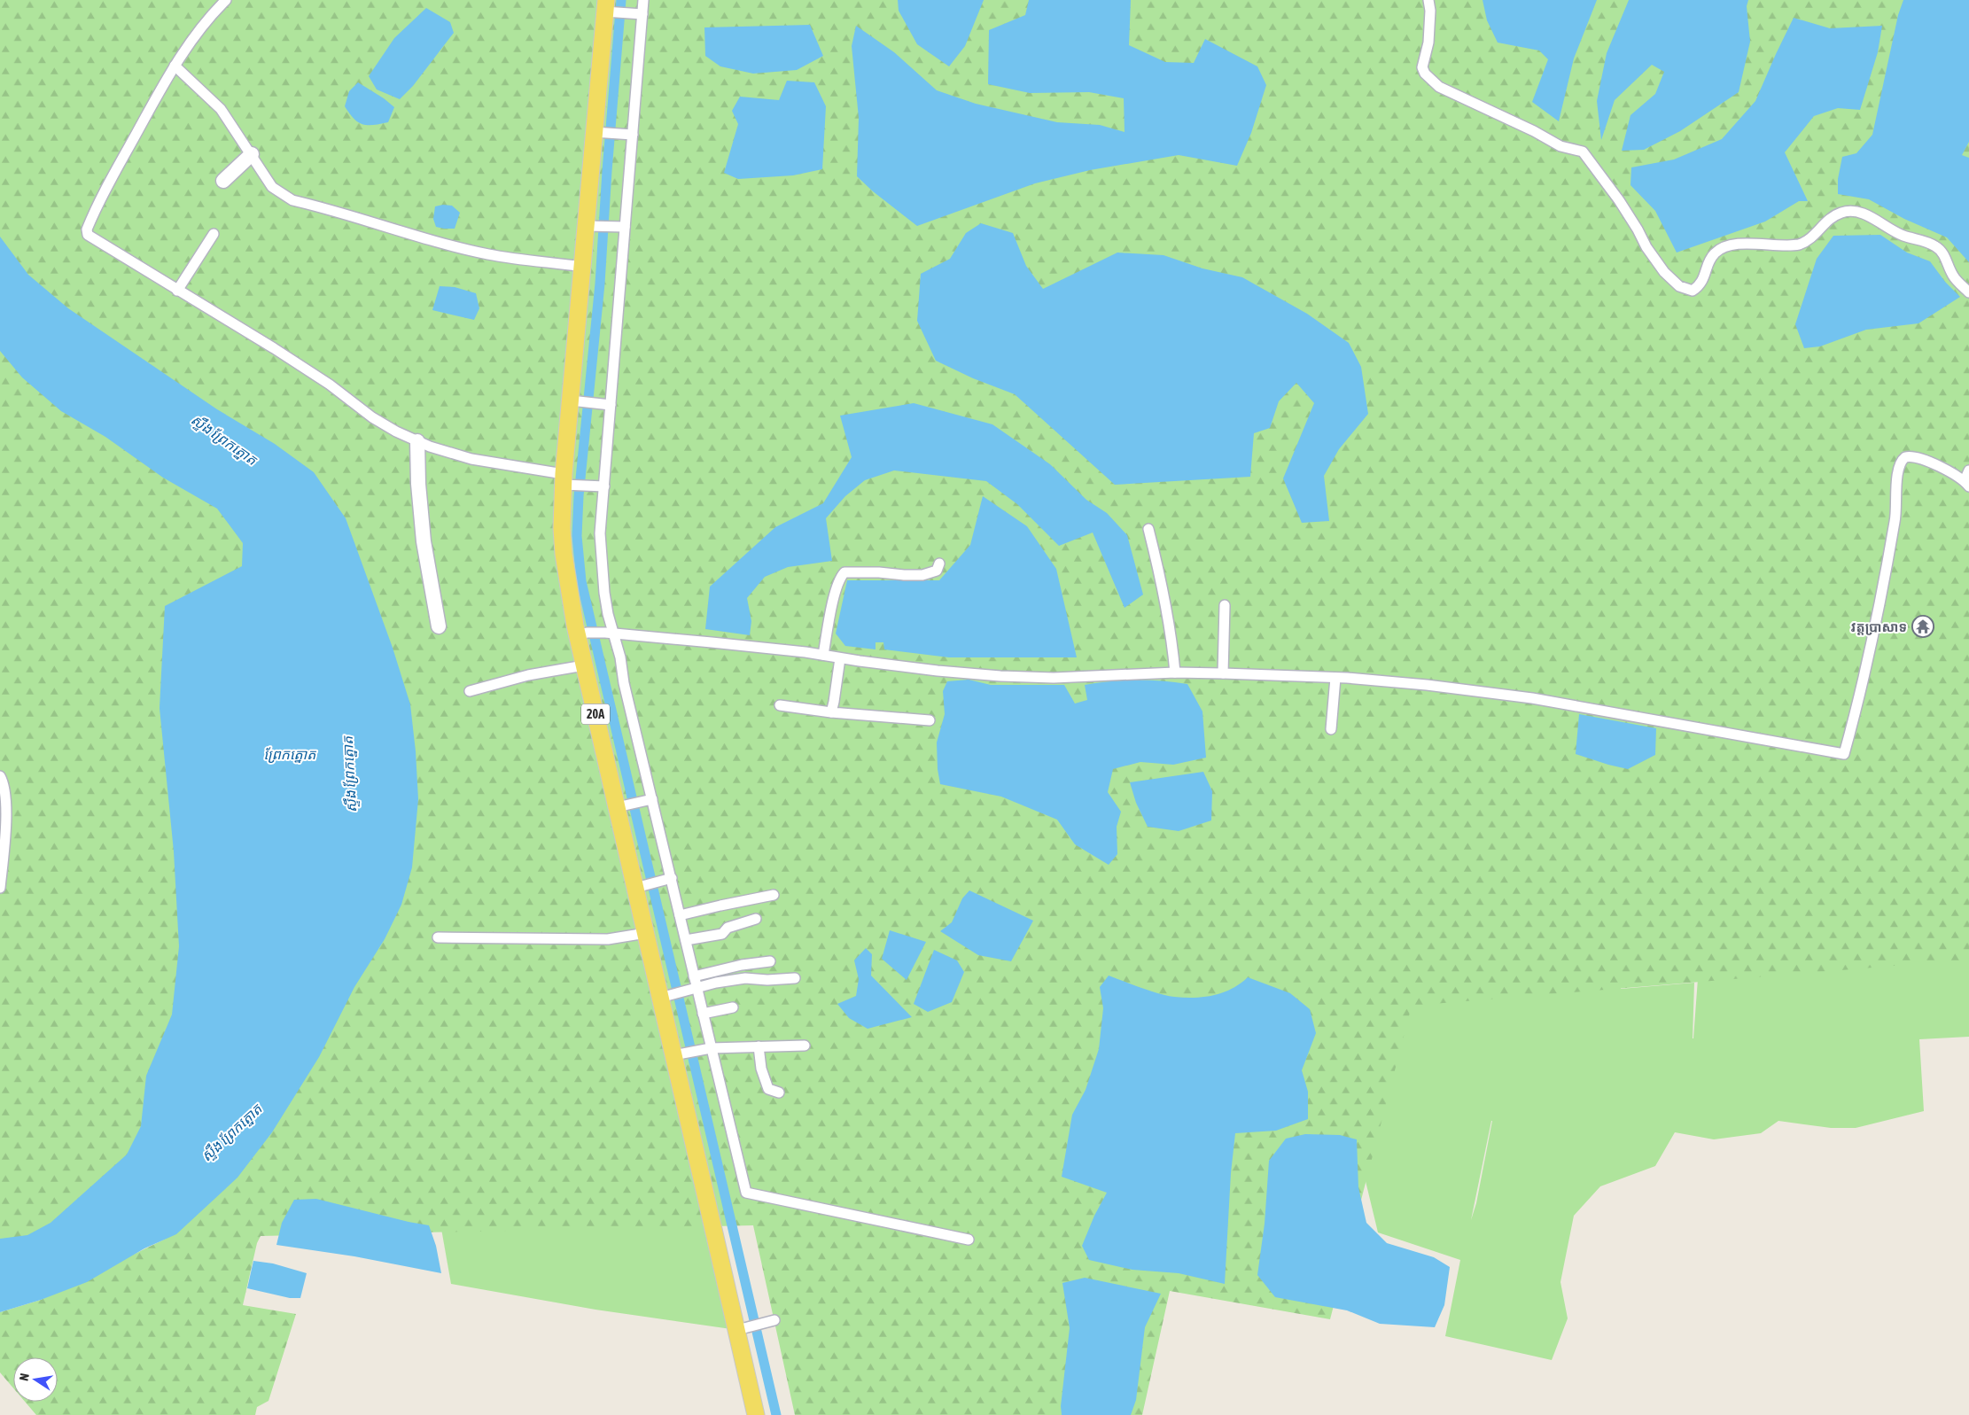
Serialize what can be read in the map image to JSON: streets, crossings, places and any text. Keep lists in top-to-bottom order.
{
  "streets": {
    "main road": ["20A"]
  },
  "water": ["ស្ទឹង ព្រែកត្នោត", "ព្រែកត្នោត"],
  "places": {
    "temple": ["វត្តប្រាសាទ"]
  },
  "north": "left"
}
